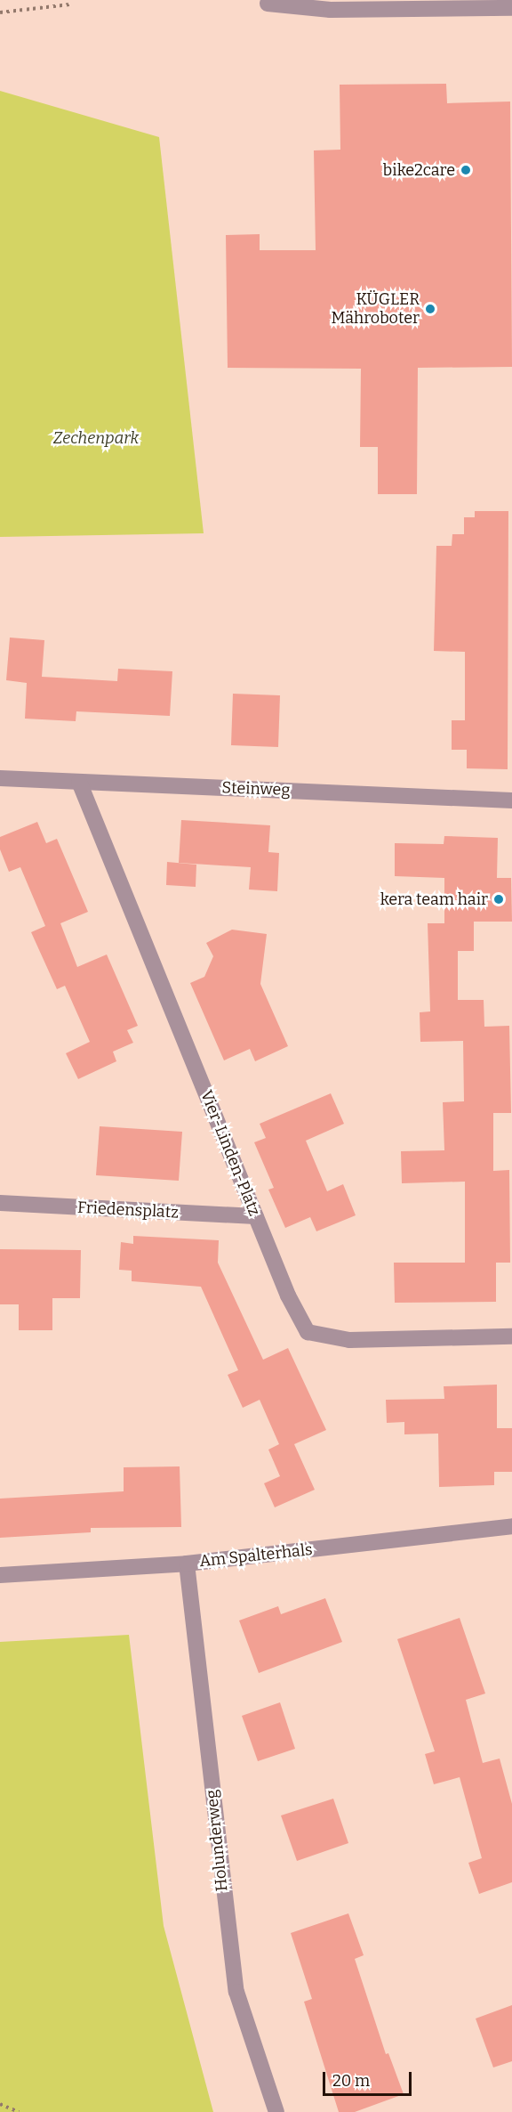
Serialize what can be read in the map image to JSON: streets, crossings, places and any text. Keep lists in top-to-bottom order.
{
  "streets": {
    "street": [
      "Steinweg",
      "Vier-Linden-Platz",
      "Friedensplatz",
      "Am Spalterhals",
      "Holunderweg"
    ]
  },
  "crossings": [
    ["Steinweg", "Vier-Linden-Platz"],
    ["Vier-Linden-Platz", "Friedensplatz"],
    ["Am Spalterhals", "Holunderweg"]
  ],
  "parks": ["Zechenpark"],
  "places": ["bike2care", "KÜGLER Mähroboter", "kera team hair"],
  "scale_bar": "20 m"
}
